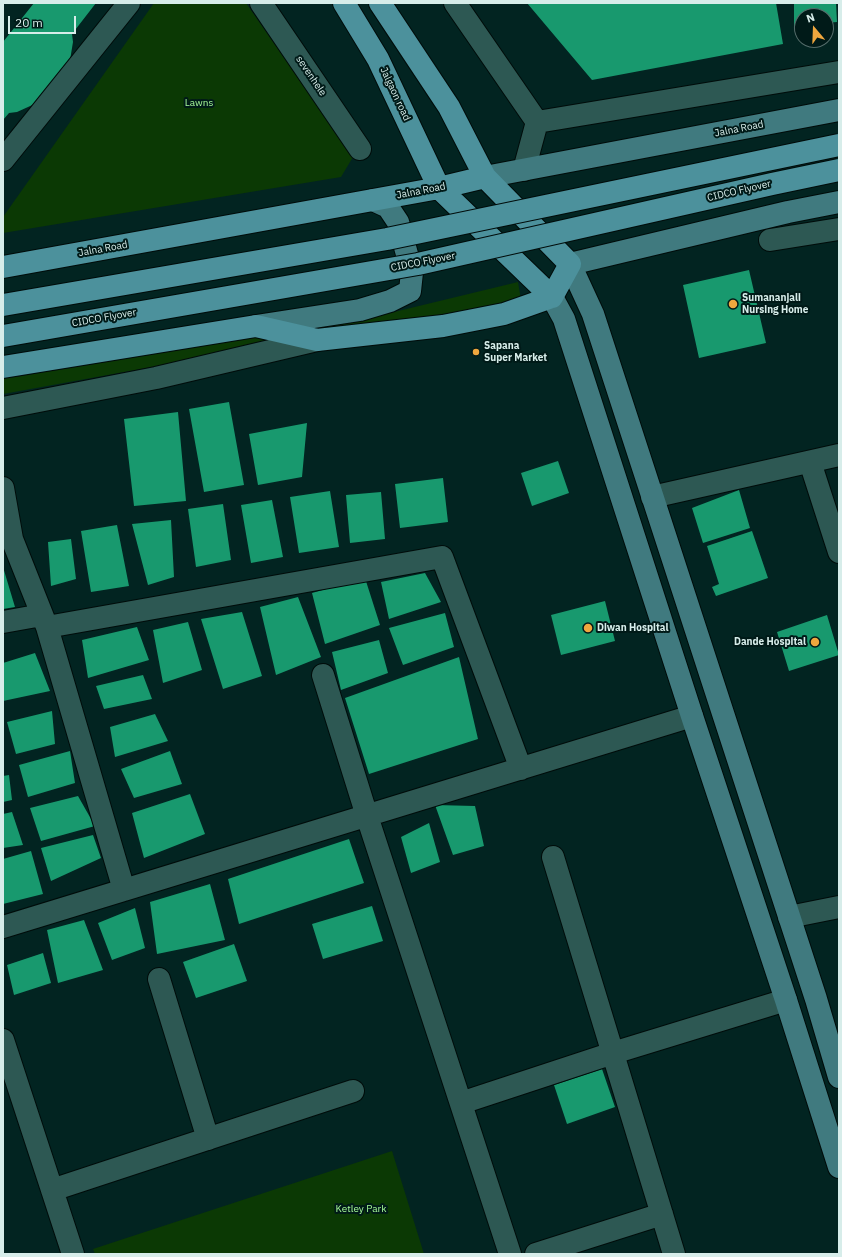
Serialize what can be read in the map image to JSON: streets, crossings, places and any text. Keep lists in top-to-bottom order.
{
  "streets": {
    "highway": ["Jalgaon road", "Jalna Road", "CIDCO Flyover"],
    "street": ["sevenhele"]
  },
  "crossings": [
    ["Jalgaon road", "Jalna Road"]
  ],
  "parks": ["Lawns", "Ketley Park"],
  "places": [
    "Sumananjali Nursing Home",
    "Sapana Super Market",
    "Diwan Hospital",
    "Dande Hospital"
  ],
  "scale_bar": "20 m",
  "north": "top"
}
